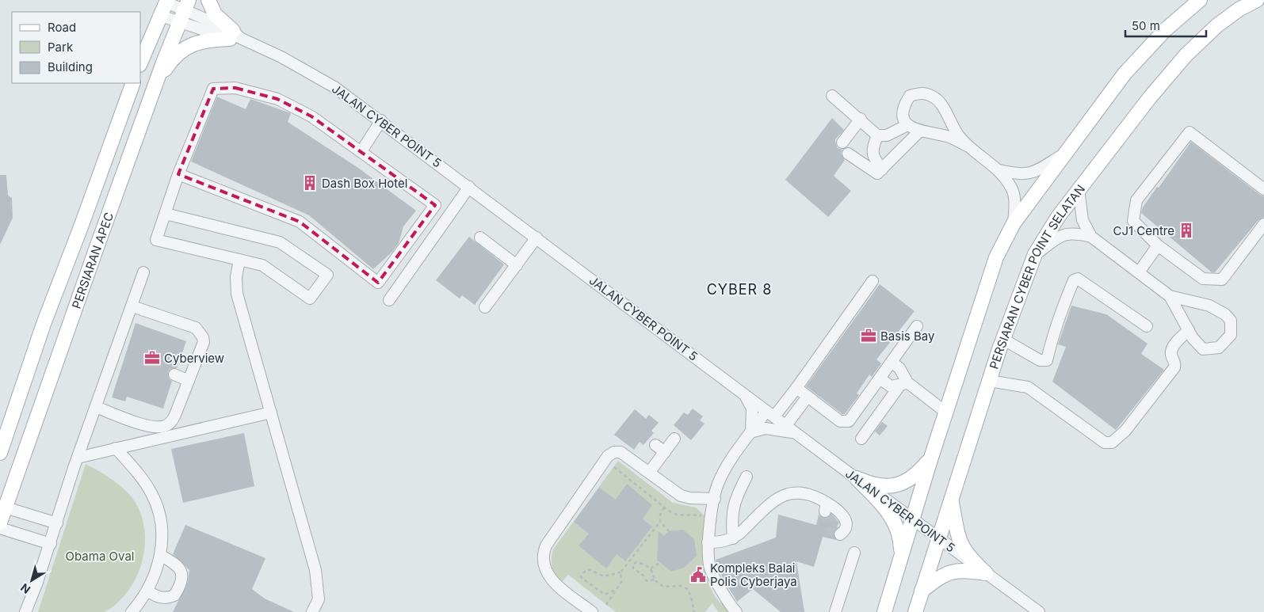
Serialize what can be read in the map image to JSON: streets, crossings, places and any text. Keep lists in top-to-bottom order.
{
  "streets": {
    "main road": ["PERSIARAN APEC", "PERSIARAN CYBER POINT SELATAN"],
    "street": ["JALAN CYBER POINT 5"]
  },
  "crossings": [
    ["JALAN CYBER POINT 5", "PERSIARAN APEC"],
    ["JALAN CYBER POINT 5", "PERSIARAN CYBER POINT SELATAN"]
  ],
  "districts": ["CYBER 8"],
  "parks": ["Obama Oval"],
  "places": {
    "building": ["Dash Box Hotel", "CJ1 Centre"],
    "office": ["Basis Bay", "Cyberview"],
    "public building": ["Kompleks Balai Polis Cyberjaya"]
  },
  "legend": ["Road", "Park", "Building"],
  "scale_bar": "50 m",
  "north": "bottom left"
}
